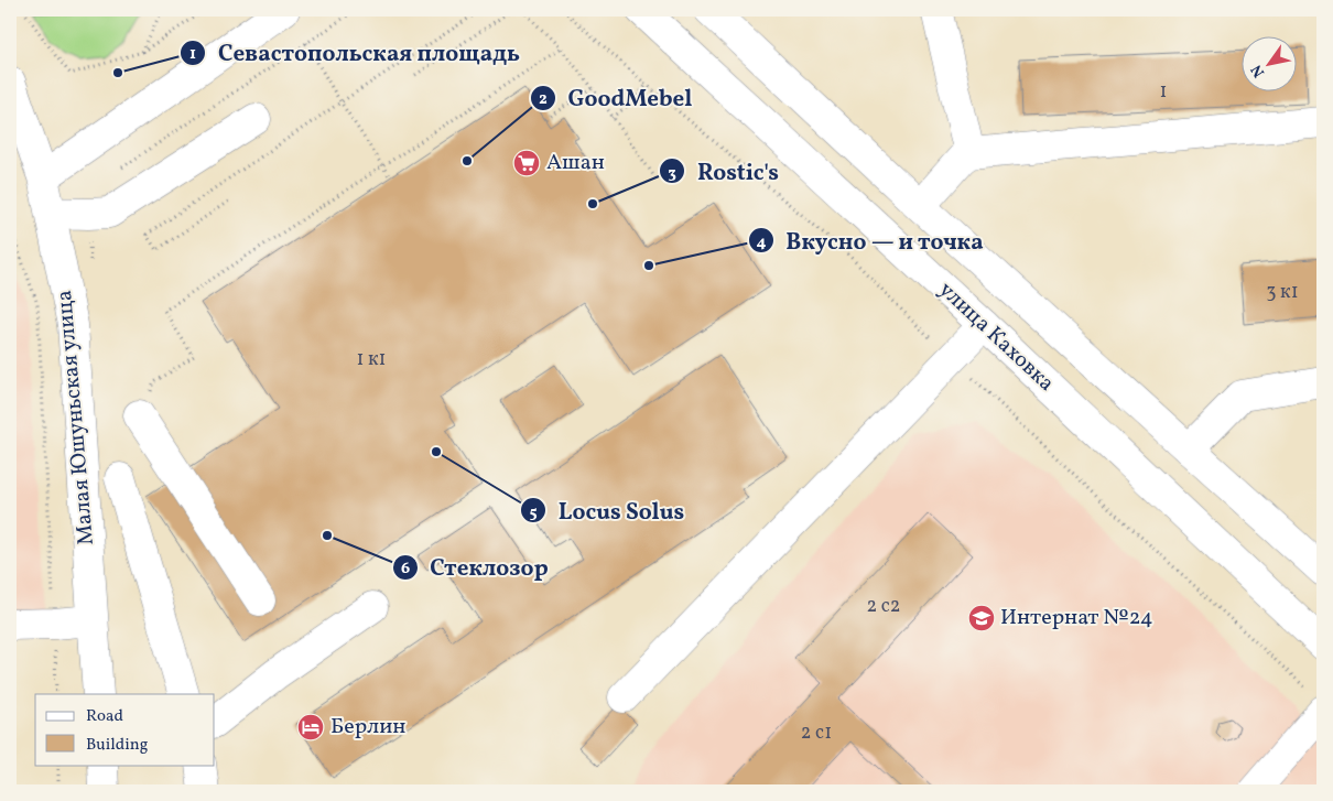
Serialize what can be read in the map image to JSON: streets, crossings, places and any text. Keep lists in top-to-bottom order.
{
  "streets": {
    "main road": ["улица Каховка", "Малая Юшуньская улица"]
  },
  "places": {
    "other": [
      "Севастопольская площадь",
      "GoodMebel",
      "Rostic's",
      "Вкусно — и точка",
      "Locus Solus",
      "Стеклозор"
    ],
    "supermarket": ["Ашан"],
    "school or university": ["Интернат №24"],
    "hotel": ["Берлин"]
  },
  "house_numbers": [
    "1",
    "3 к1",
    "1 к1",
    "2 с2",
    "2 с1"
  ],
  "legend": ["Road", "Building"],
  "north": "bottom left"
}
